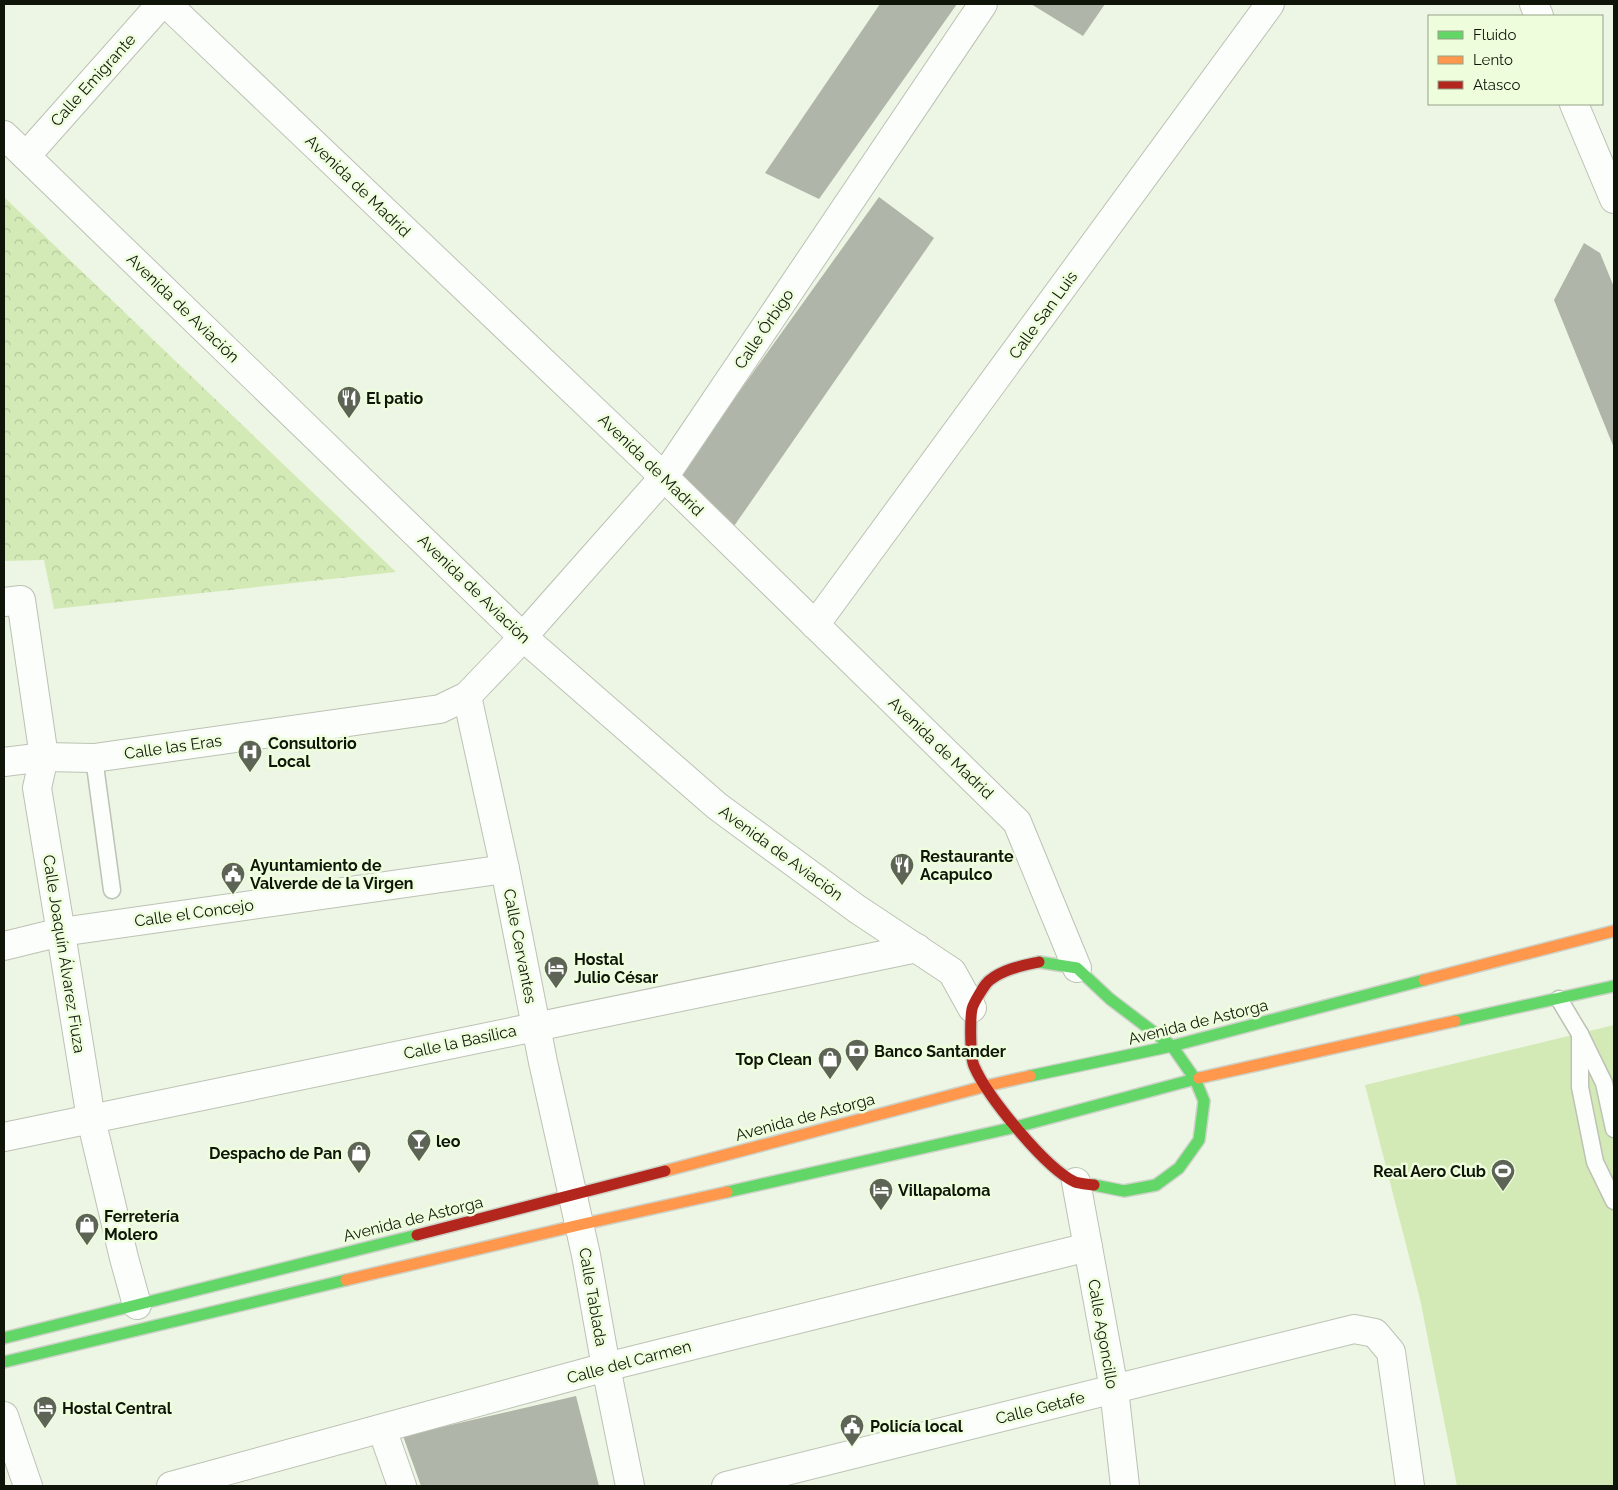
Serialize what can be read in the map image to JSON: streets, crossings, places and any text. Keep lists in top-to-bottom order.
{
  "streets": {
    "highway": ["Avenida de Astorga"],
    "street": [
      "Calle Emigrante",
      "Avenida de Madrid",
      "Avenida de Aviación",
      "Calle San Luis",
      "Calle Órbigo",
      "Calle las Eras",
      "Calle el Concejo",
      "Calle Cervantes",
      "Calle Joaquín Álvarez Fiuza",
      "Calle la Basílica",
      "Calle Tablada",
      "Calle Agoncillo",
      "Calle del Carmen",
      "Calle Getafe"
    ]
  },
  "crossings": [
    ["Calle Emigrante", "Avenida de Aviación"],
    ["Avenida de Madrid", "Calle San Luis"],
    ["Avenida de Madrid", "Calle Órbigo"],
    ["Avenida de Aviación", "Calle Órbigo"],
    ["Avenida de Aviación", "Calle las Eras"],
    ["Avenida de Aviación", "Calle la Basílica"],
    ["Calle Órbigo", "Calle las Eras"],
    ["Calle las Eras", "Calle Cervantes"],
    ["Calle las Eras", "Calle Joaquín Álvarez Fiuza"],
    ["Calle el Concejo", "Calle Cervantes"],
    ["Calle el Concejo", "Calle Joaquín Álvarez Fiuza"],
    ["Calle Cervantes", "Avenida de Astorga"],
    ["Calle Cervantes", "Calle la Basílica"],
    ["Calle Cervantes", "Calle Tablada"],
    ["Calle Joaquín Álvarez Fiuza", "Avenida de Astorga"],
    ["Calle Joaquín Álvarez Fiuza", "Calle la Basílica"],
    ["Avenida de Astorga", "Calle Tablada"],
    ["Calle Tablada", "Calle del Carmen"],
    ["Calle Agoncillo", "Calle del Carmen"],
    ["Calle Agoncillo", "Calle Getafe"]
  ],
  "places": {
    "restaurant": ["El patio", "Restaurante Acapulco"],
    "hospital": ["Consultorio Local"],
    "public building": ["Ayuntamiento de Valverde de la Virgen", "Policía local"],
    "hotel": ["Hostal Julio César", "Villapaloma", "Hostal Central"],
    "bank": ["Banco Santander"],
    "shop": ["Top Clean", "Despacho de Pan", "Ferretería Molero"],
    "bar": ["leo"],
    "sports": ["Real Aero Club"]
  },
  "legend": ["Fluido", "Lento", "Atasco"]
}
